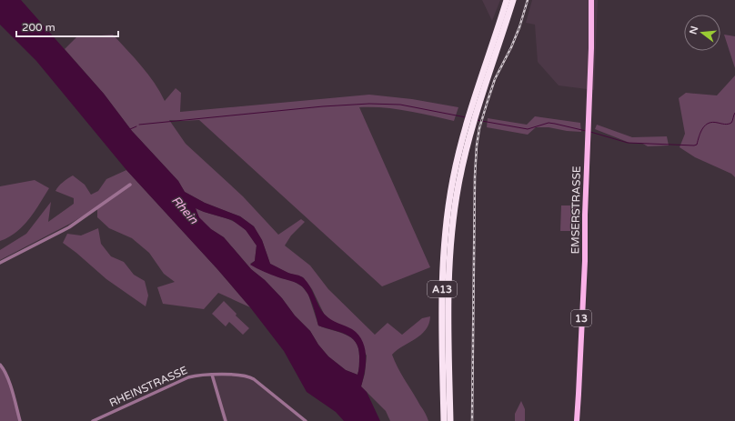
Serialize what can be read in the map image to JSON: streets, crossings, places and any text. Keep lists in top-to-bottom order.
{
  "streets": {
    "highway": ["A13"],
    "main road": ["EMSERSTRASSE", "13"],
    "street": ["RHEINSTRASSE"]
  },
  "water": ["Rhein"],
  "scale_bar": "200 m",
  "north": "left"
}
